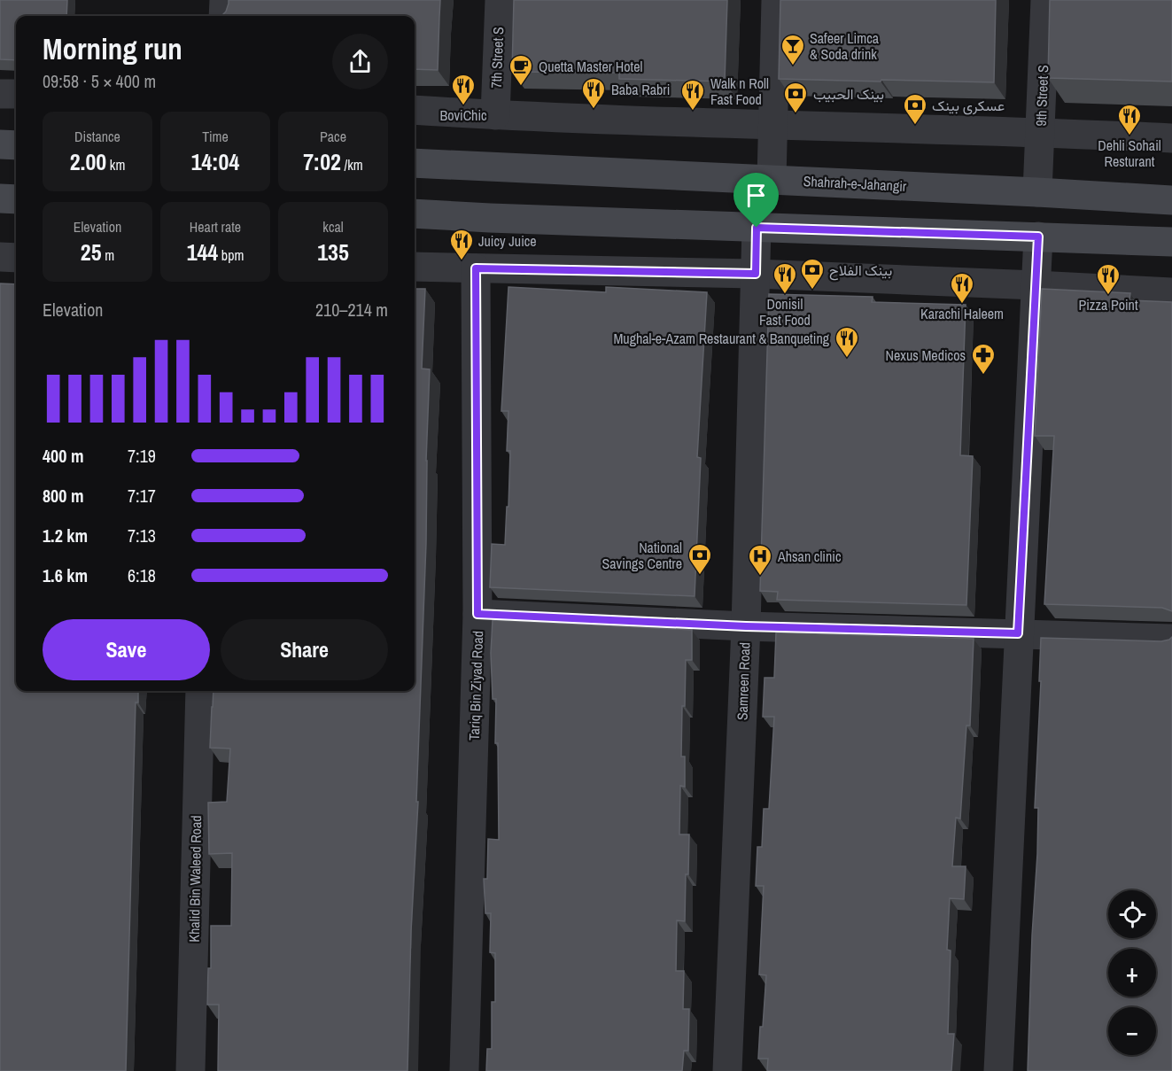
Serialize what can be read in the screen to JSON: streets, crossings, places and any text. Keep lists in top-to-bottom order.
{
  "streets": {
    "main road": ["Shahrah-e-Jahangir"],
    "street": [
      "7th Street S",
      "9th Street S",
      "Samreen Road",
      "Tariq Bin Ziyad Road",
      "Khalid Bin Waleed Road"
    ]
  },
  "crossings": [
    ["9th Street S", "Shahrah-e-Jahangir"]
  ],
  "places": {
    "bar": ["Safeer Limca & Soda drink"],
    "cafe": ["Quetta Master Hotel"],
    "restaurant": [
      "BoviChic",
      "Baba Rabri",
      "Walk n Roll Fast Food",
      "Dehli Sohail Resturant",
      "Juicy Juice",
      "Donisil Fast Food",
      "Pizza Point",
      "Karachi Haleem",
      "Mughal-e-Azam Restaurant & Banqueting"
    ],
    "bank": [
      "بينک الحبيب",
      "عسکری بینک",
      "بینک الفلاح",
      "National Savings Centre"
    ],
    "pharmacy": ["Nexus Medicos"],
    "hospital": ["Ahsan clinic"]
  },
  "page": {
    "heading": ["Morning run", "09:58 · 5 × 400 m"],
    "stats": [
      ["Distance", "2.00 km"],
      ["Time", "14:04"],
      ["Pace", "7:02 /km"],
      ["Elevation", "25 m"],
      ["Heart rate", "144 bpm"],
      ["kcal", "135"]
    ],
    "chart": ["Elevation", "210–214 m"],
    "list": [
      {
        "name": "400 m",
        "note": "7:19"
      },
      {
        "name": "800 m",
        "note": "7:17"
      },
      {
        "name": "1.2 km",
        "note": "7:13"
      },
      {
        "name": "1.6 km",
        "note": "6:18"
      }
    ],
    "buttons": ["Save", "Share"],
    "map_buttons": ["+", "−"]
  }
}
